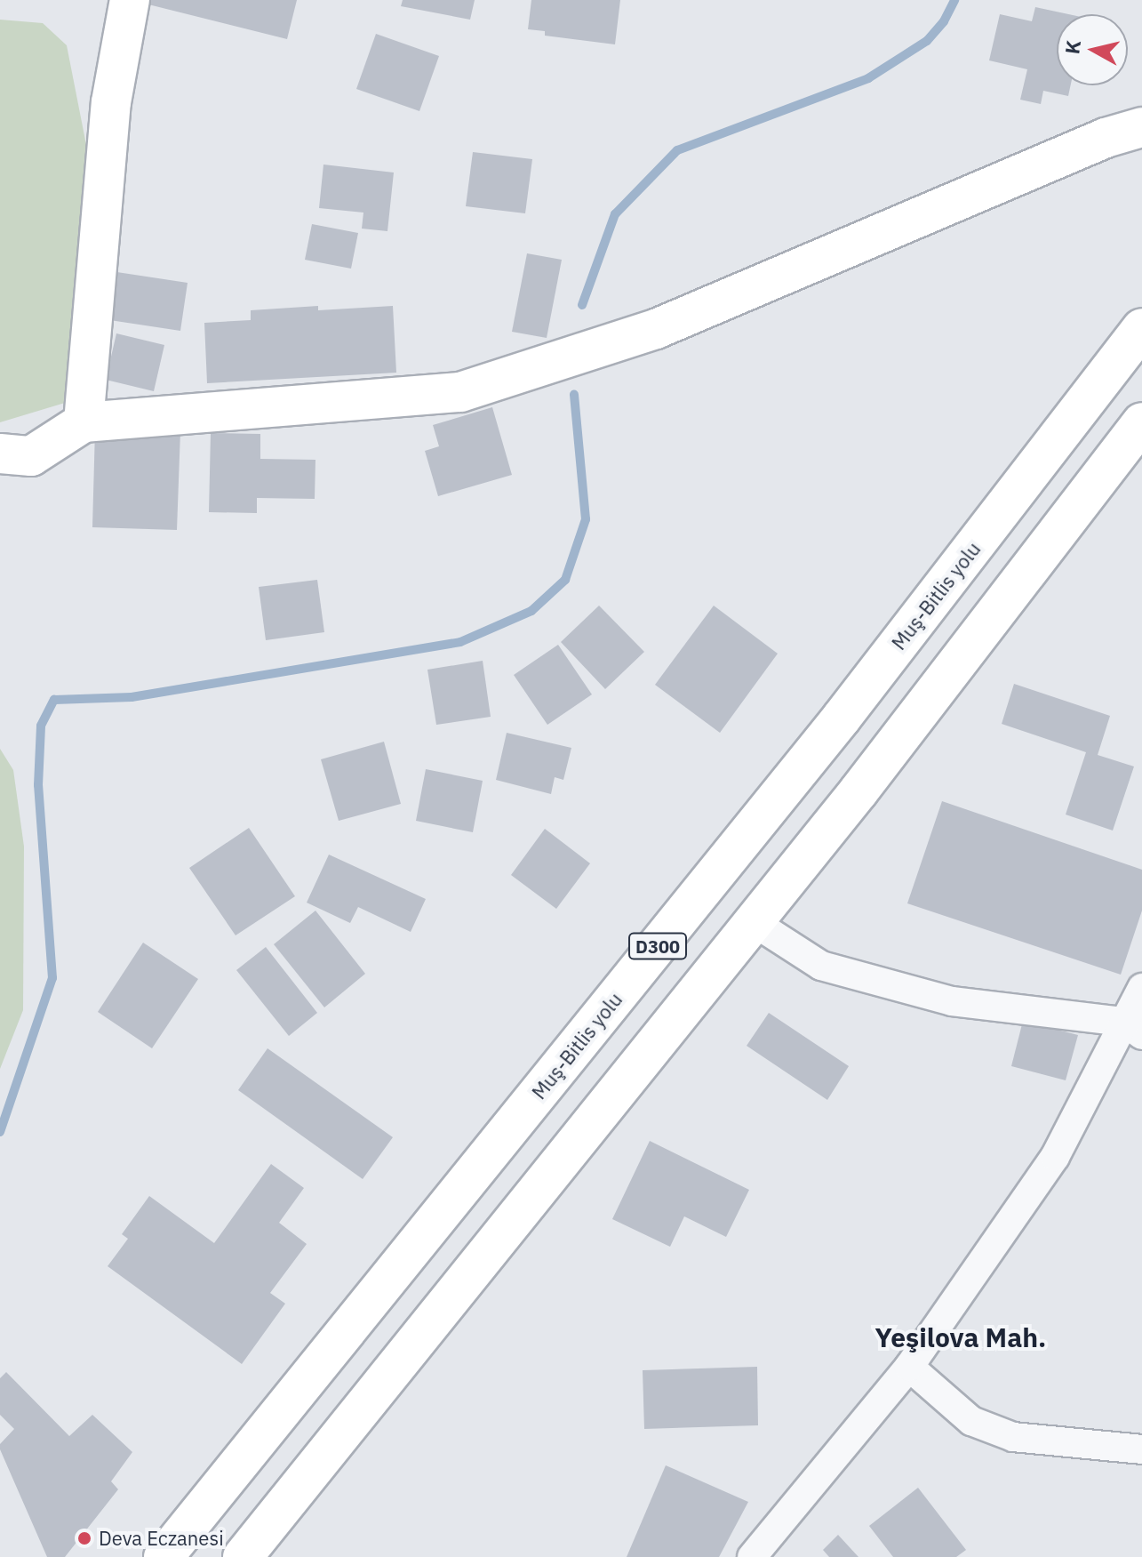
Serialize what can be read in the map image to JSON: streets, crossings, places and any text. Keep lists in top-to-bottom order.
{
  "streets": {
    "main road": ["Muş-Bitlis yolu", "D300"]
  },
  "districts": ["Yeşilova Mah."],
  "places": ["Deva Eczanesi"],
  "north": "left"
}
